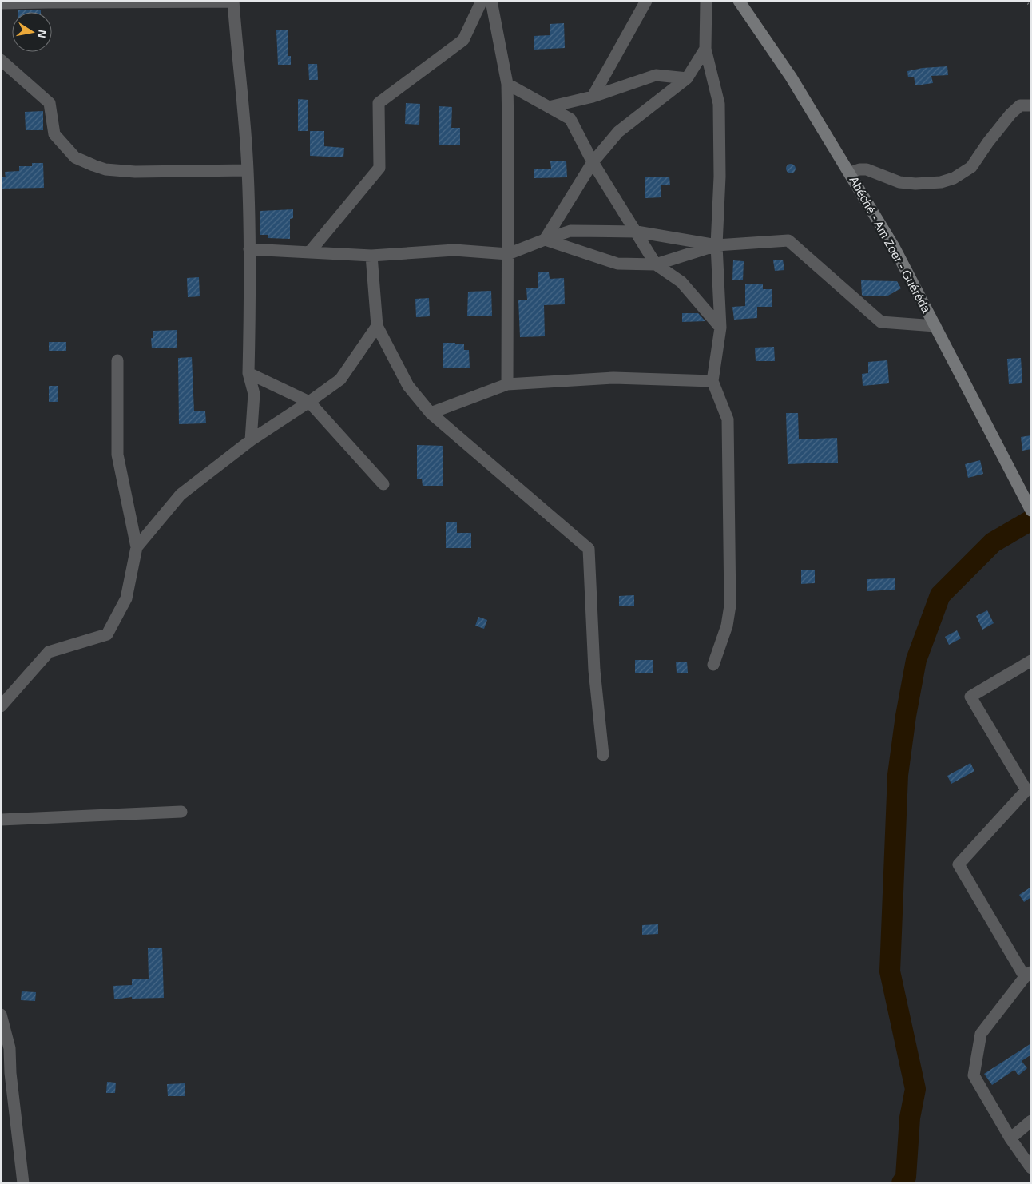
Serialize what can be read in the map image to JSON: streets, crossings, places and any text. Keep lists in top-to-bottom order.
{
  "streets": {
    "main road": ["Abéché - Am Zoer - Guéréda"]
  },
  "north": "right"
}
